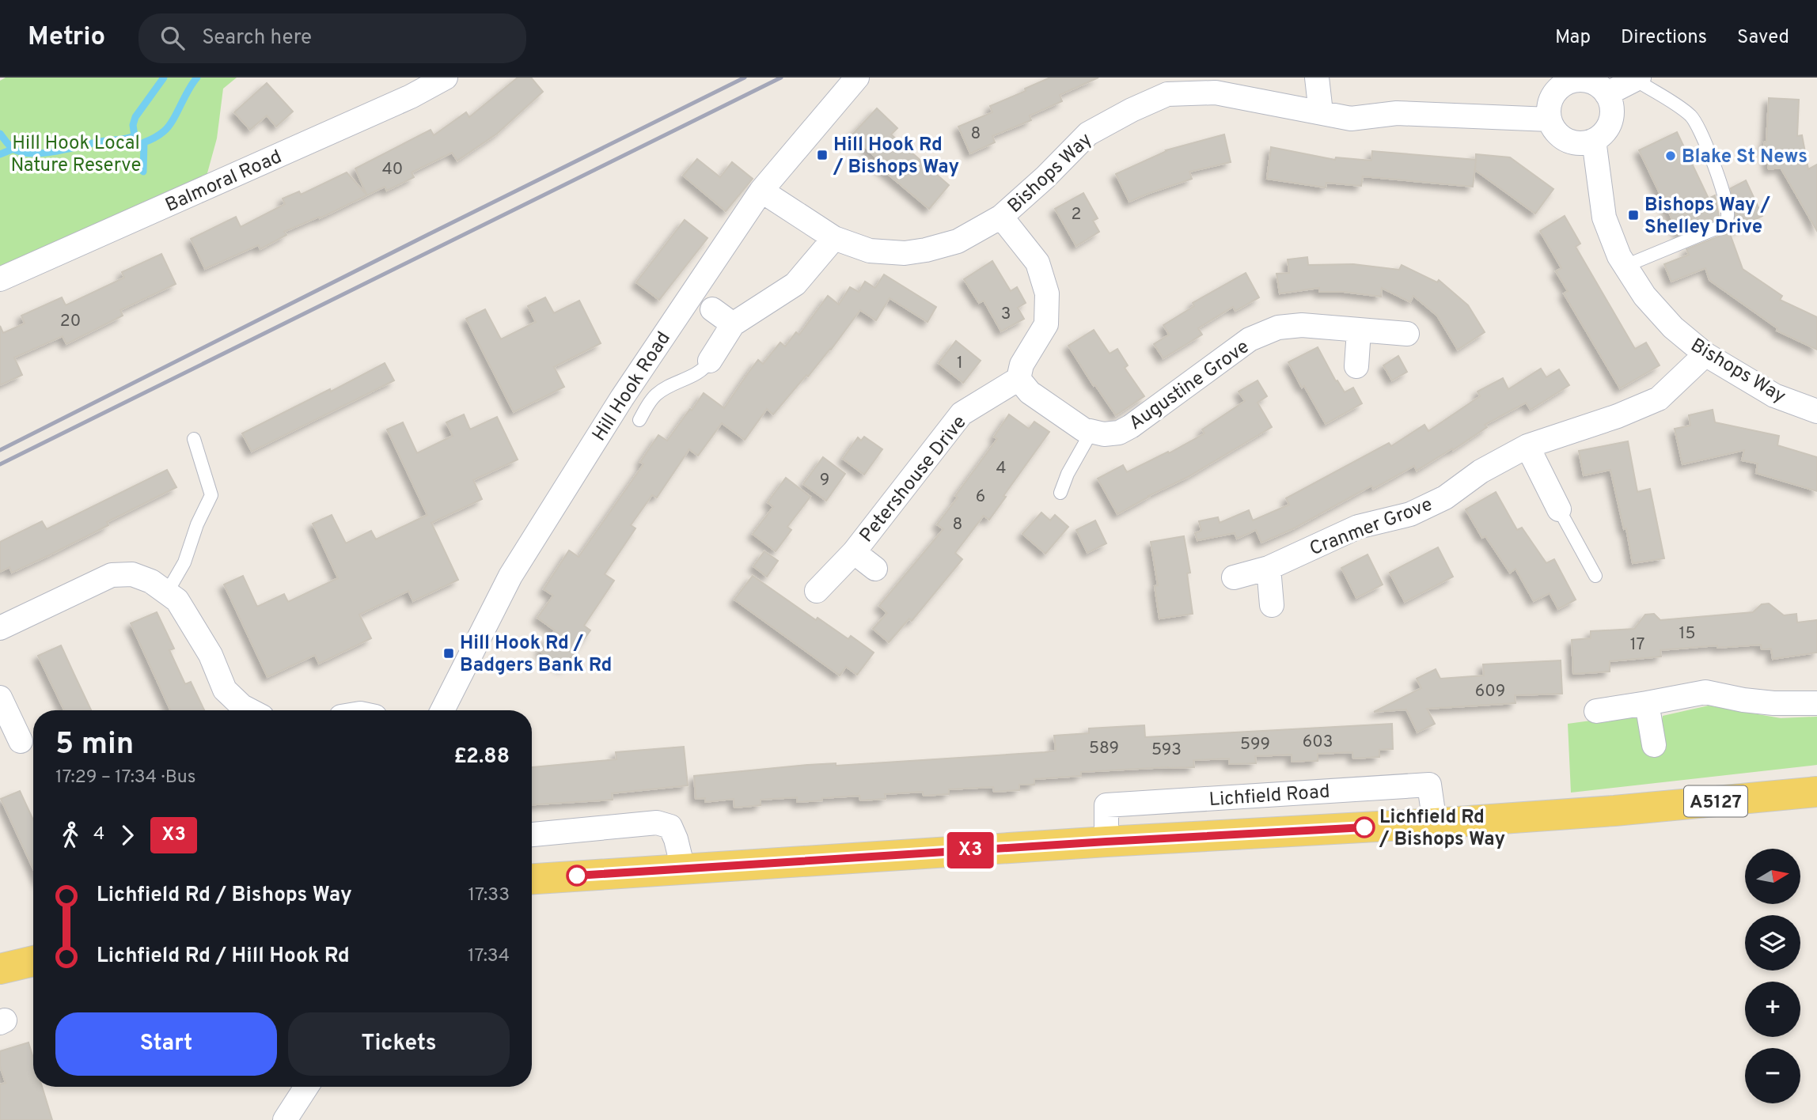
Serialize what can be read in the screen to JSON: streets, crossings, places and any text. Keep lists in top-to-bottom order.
{
  "streets": {
    "main road": ["Lichfield Road", "A5127"],
    "street": [
      "Bishops Way",
      "Balmoral Road",
      "Augustine Grove",
      "Hill Hook Road",
      "Petershouse Drive",
      "Cranmer Grove"
    ]
  },
  "crossings": [
    ["Bishops Way", "Hill Hook Road"],
    ["Bishops Way", "Cranmer Grove"],
    ["Augustine Grove", "Petershouse Drive"]
  ],
  "parks": ["Hill Hook Local Nature Reserve"],
  "places": {
    "transit": ["Hill Hook Rd / Bishops Way", "Bishops Way / Shelley Drive", "Hill Hook Rd / Badgers Bank Rd"],
    "other": ["Blake St News", "Lichfield Rd / Bishops Way"]
  },
  "lines": ["bus line X3"],
  "house_numbers": [
    "8",
    "40",
    "2",
    "3",
    "20",
    "1",
    "4",
    "9",
    "6",
    "8",
    "15",
    "17",
    "609",
    "603",
    "599",
    "589",
    "593"
  ],
  "north": "right",
  "page": {
    "header": "Metrio",
    "search": "Search here",
    "nav": ["Map", "Directions", "Saved"],
    "on_map": "X3",
    "heading": ["5 min", "17:29 – 17:34 · Bus", "£2.88"],
    "legs": ["4", "X3"],
    "map_buttons": ["+", "−"],
    "list": [
      {
        "name": "Lichfield Rd / Bishops Way",
        "value": "17:33"
      },
      {
        "name": "Lichfield Rd / Hill Hook Rd",
        "value": "17:34"
      }
    ],
    "buttons": ["Start", "Tickets"]
  }
}
